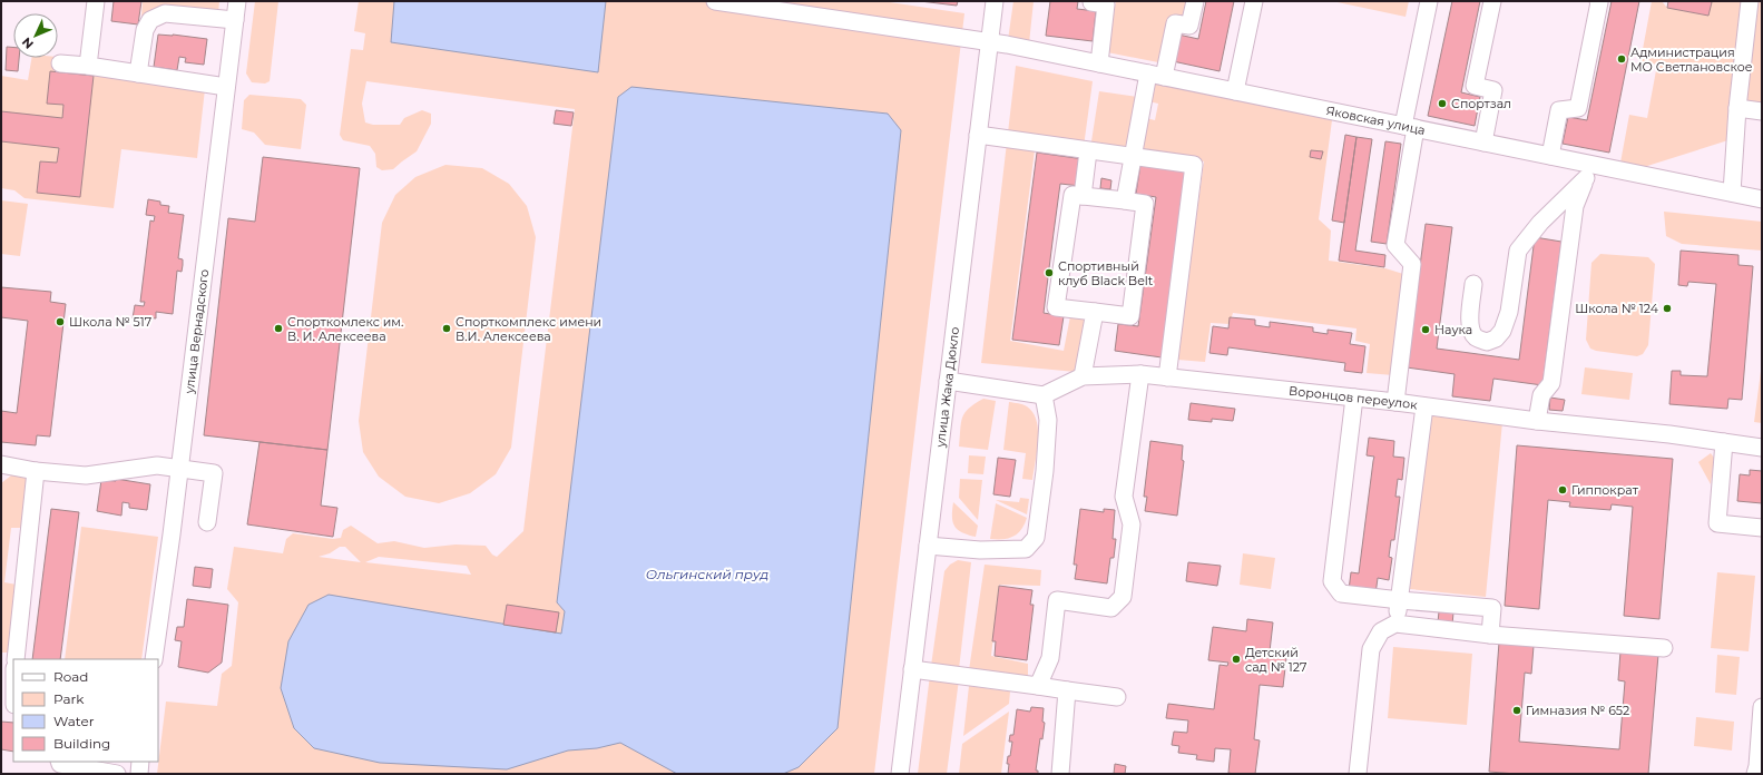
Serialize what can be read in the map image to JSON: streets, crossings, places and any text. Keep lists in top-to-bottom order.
{
  "streets": {
    "street": [
      "Яковская улица",
      "улица Вернадского",
      "улица Жака Дюкло",
      "Воронцов переулок"
    ]
  },
  "crossings": [
    ["Яковская улица", "улица Жака Дюкло"]
  ],
  "water": ["Ольгинский пруд"],
  "places": [
    "Администрация МО Светлановское",
    "Спортзал",
    "Спортивный клуб Black Belt",
    "Школа № 124",
    "Школа № 517",
    "Спорткомлекс им. В. И. Алексеева",
    "Спорткомплекс имени В.И. Алексеева",
    "Наука",
    "Гиппократ",
    "Детский сад № 127",
    "Гимназия № 652"
  ],
  "legend": [
    "Road",
    "Park",
    "Water",
    "Building"
  ],
  "north": "bottom left"
}
